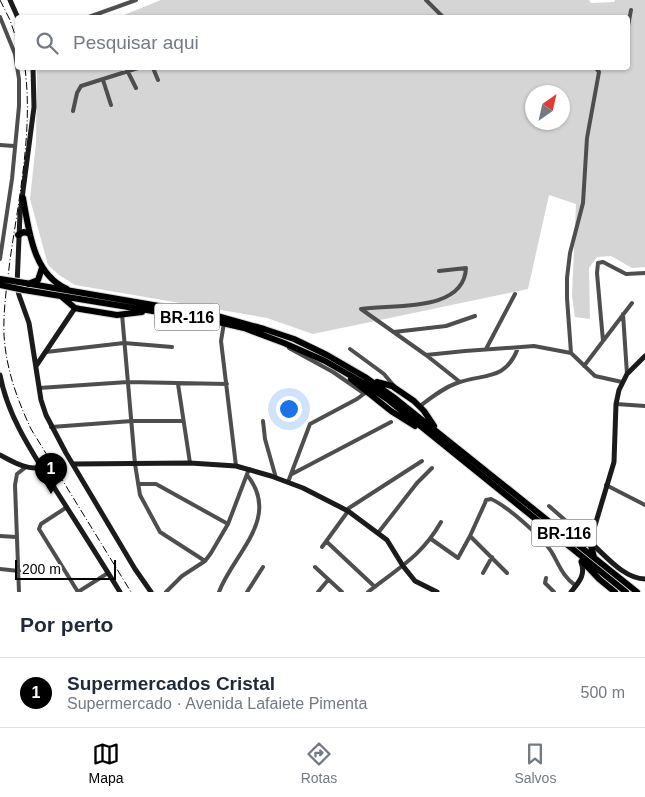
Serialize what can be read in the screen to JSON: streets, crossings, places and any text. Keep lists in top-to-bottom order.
{
  "streets": {
    "highway": ["BR-116"]
  },
  "scale_bar": "200 m",
  "north": "top right",
  "page": {
    "search": "Pesquisar aqui",
    "pins": "1",
    "scale": "200 m",
    "heading": "Por perto",
    "list": [
      {
        "mark": "1",
        "name": "Supermercados Cristal",
        "note": "Supermercado · Avenida Lafaiete Pimenta",
        "value": "500 m"
      }
    ],
    "nav": ["Mapa", "Rotas", "Salvos"]
  }
}
